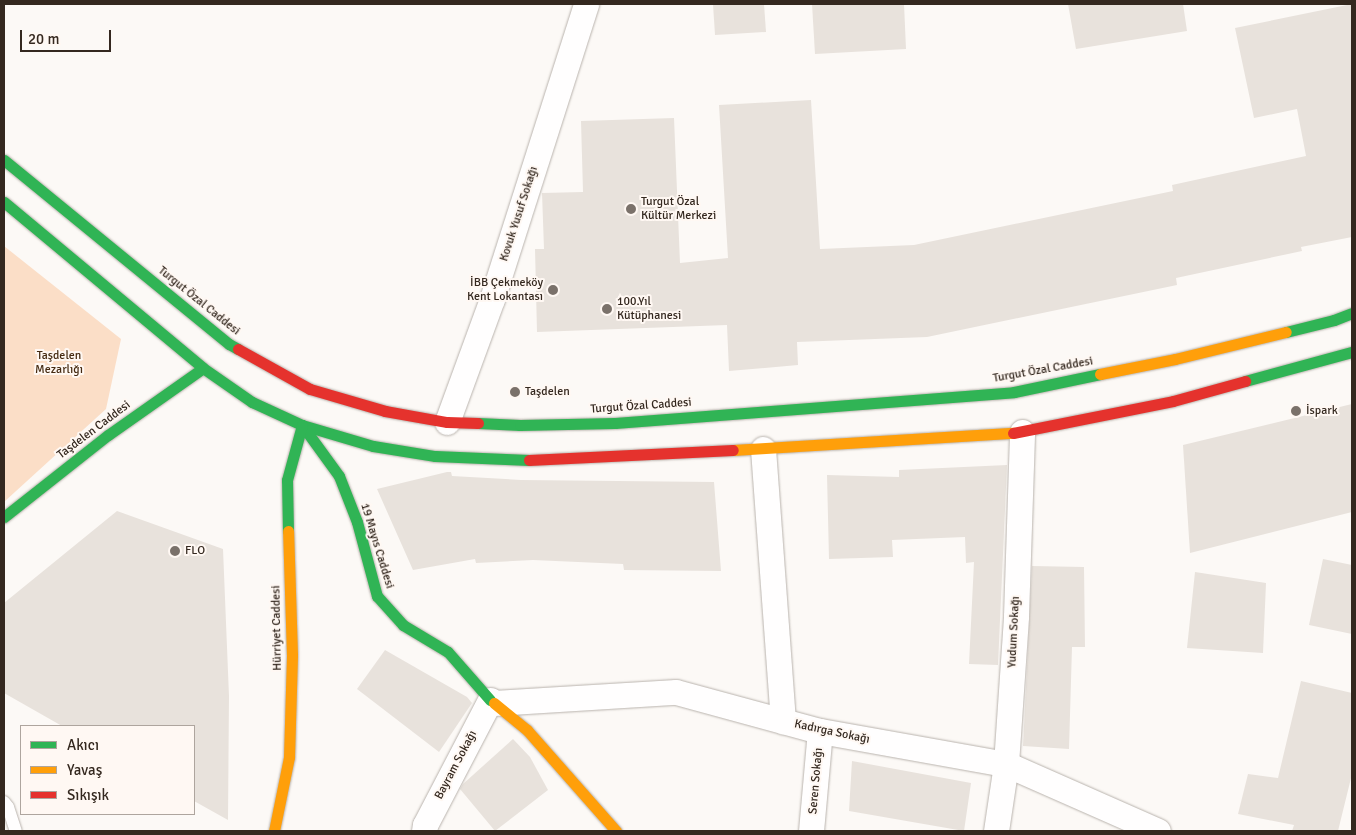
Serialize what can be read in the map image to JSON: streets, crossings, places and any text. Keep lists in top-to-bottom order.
{
  "streets": {
    "main road": [
      "Turgut Özal Caddesi",
      "Taşdelen Caddesi",
      "19 Mayıs Caddesi",
      "Hürriyet Caddesi"
    ],
    "street": [
      "Kovuk Yusuf Sokağı",
      "Yudum Sokağı",
      "Kadırga Sokağı",
      "Bayram Sokağı",
      "Seren Sokağı"
    ]
  },
  "crossings": [
    ["Kovuk Yusuf Sokağı", "Turgut Özal Caddesi"],
    ["19 Mayıs Caddesi", "Hürriyet Caddesi"],
    ["19 Mayıs Caddesi", "Kadırga Sokağı"],
    ["19 Mayıs Caddesi", "Bayram Sokağı"],
    ["Yudum Sokağı", "Kadırga Sokağı"],
    ["Kadırga Sokağı", "Bayram Sokağı"],
    ["Kadırga Sokağı", "Seren Sokağı"]
  ],
  "parks": ["Taşdelen Mezarlığı"],
  "places": [
    "Turgut Özal Kültür Merkezi",
    "İBB Çekmeköy Kent Lokantası",
    "100.Yıl Kütüphanesi",
    "Taşdelen",
    "İspark",
    "FLO"
  ],
  "legend": ["Akıcı", "Yavaş", "Sıkışık"],
  "scale_bar": "20 m"
}
